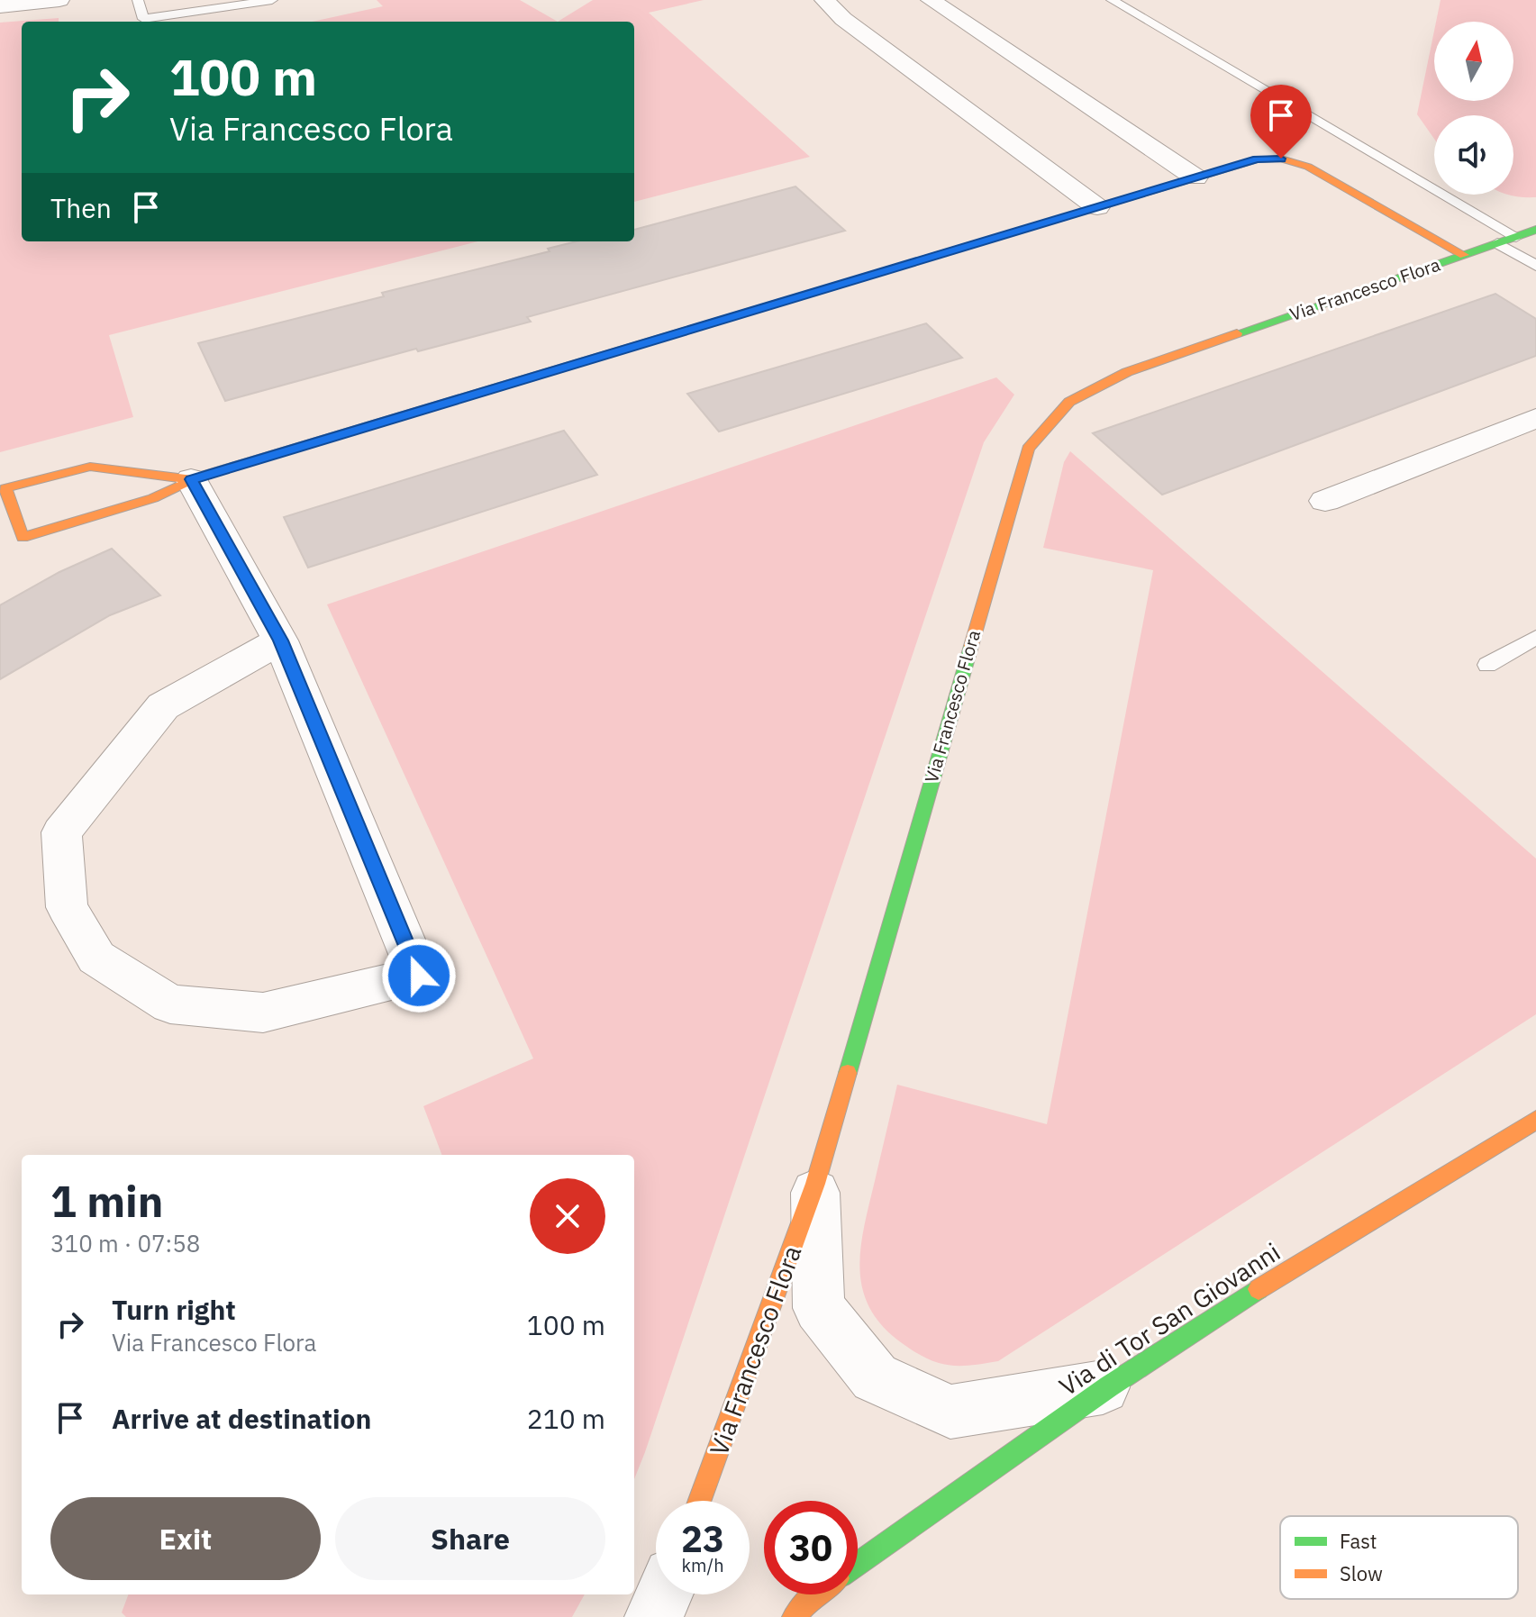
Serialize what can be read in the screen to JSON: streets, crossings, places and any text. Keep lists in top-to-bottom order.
{
  "streets": {
    "street": ["Via Francesco Flora", "Via di Tor San Giovanni"]
  },
  "crossings": [
    ["Via Francesco Flora", "Via di Tor San Giovanni"]
  ],
  "legend": ["Fast", "Slow"],
  "north": "top",
  "page": {
    "turn": ["100 m", "Via Francesco Flora"],
    "then": "Then",
    "heading": ["1 min", "310 m · 07:58"],
    "list": [
      {
        "name": "Turn right",
        "note": "Via Francesco Flora",
        "value": "100 m"
      },
      {
        "name": "Arrive at destination",
        "value": "210 m"
      }
    ],
    "buttons": ["Exit", "Share"],
    "speed": "23 km/h",
    "limit": "30"
  }
}
